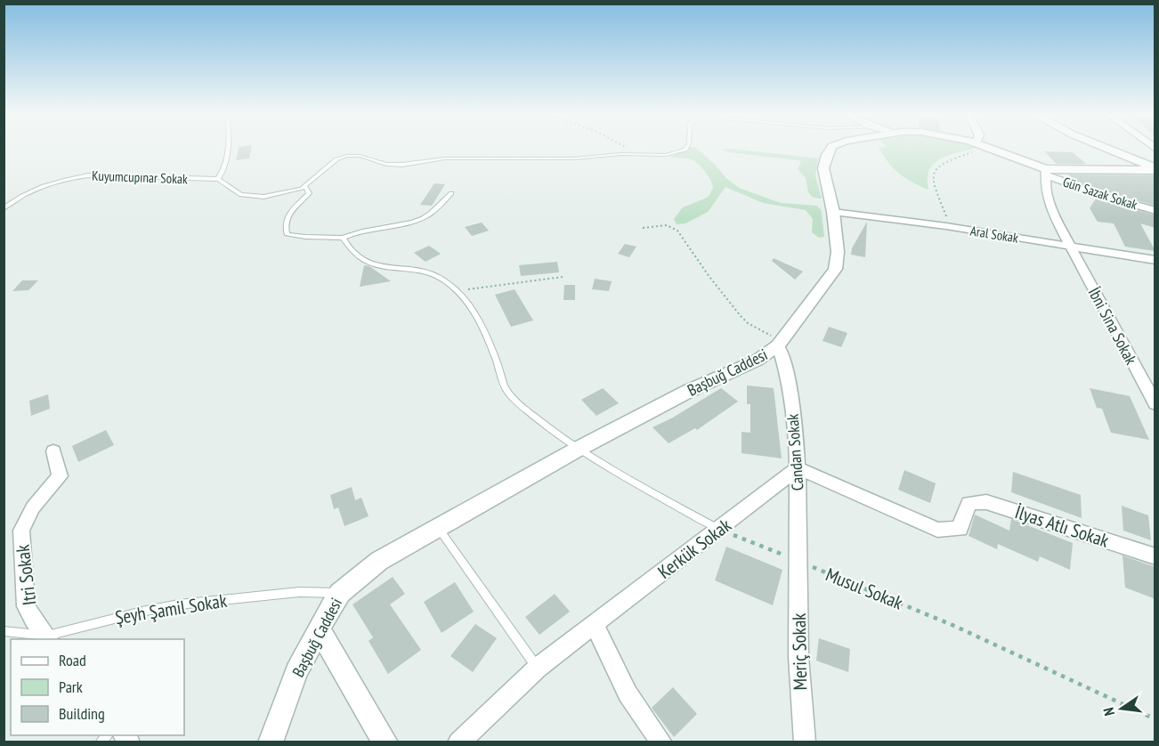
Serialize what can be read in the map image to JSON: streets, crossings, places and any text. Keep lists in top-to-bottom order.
{
  "streets": {
    "street": [
      "Gün Sazak Sokak",
      "Aral Sokak",
      "İbni Sina Sokak",
      "Başbuğ Caddesi",
      "Candan Sokak",
      "İlyas Atlı Sokak",
      "Kerkük Sokak",
      "Itri Sokak",
      "Meriç Sokak"
    ],
    "lane": ["Kuyumcupınar Sokak", "Şeyh Şamil Sokak"],
    "path": ["Musul Sokak"]
  },
  "crossings": [
    ["Gün Sazak Sokak", "İbni Sina Sokak"],
    ["Gün Sazak Sokak", "Başbuğ Caddesi"],
    ["Aral Sokak", "İbni Sina Sokak"],
    ["Aral Sokak", "Başbuğ Caddesi"],
    ["İbni Sina Sokak", "Başbuğ Caddesi"],
    ["Başbuğ Caddesi", "Candan Sokak"],
    ["Başbuğ Caddesi", "Şeyh Şamil Sokak"],
    ["Candan Sokak", "İlyas Atlı Sokak"],
    ["Candan Sokak", "Kerkük Sokak"],
    ["Candan Sokak", "Musul Sokak"],
    ["Candan Sokak", "Meriç Sokak"],
    ["İlyas Atlı Sokak", "Kerkük Sokak"],
    ["Kerkük Sokak", "Musul Sokak"],
    ["Itri Sokak", "Şeyh Şamil Sokak"],
    ["Musul Sokak", "Meriç Sokak"]
  ],
  "legend": ["Road", "Park", "Building"],
  "north": "left"
}
